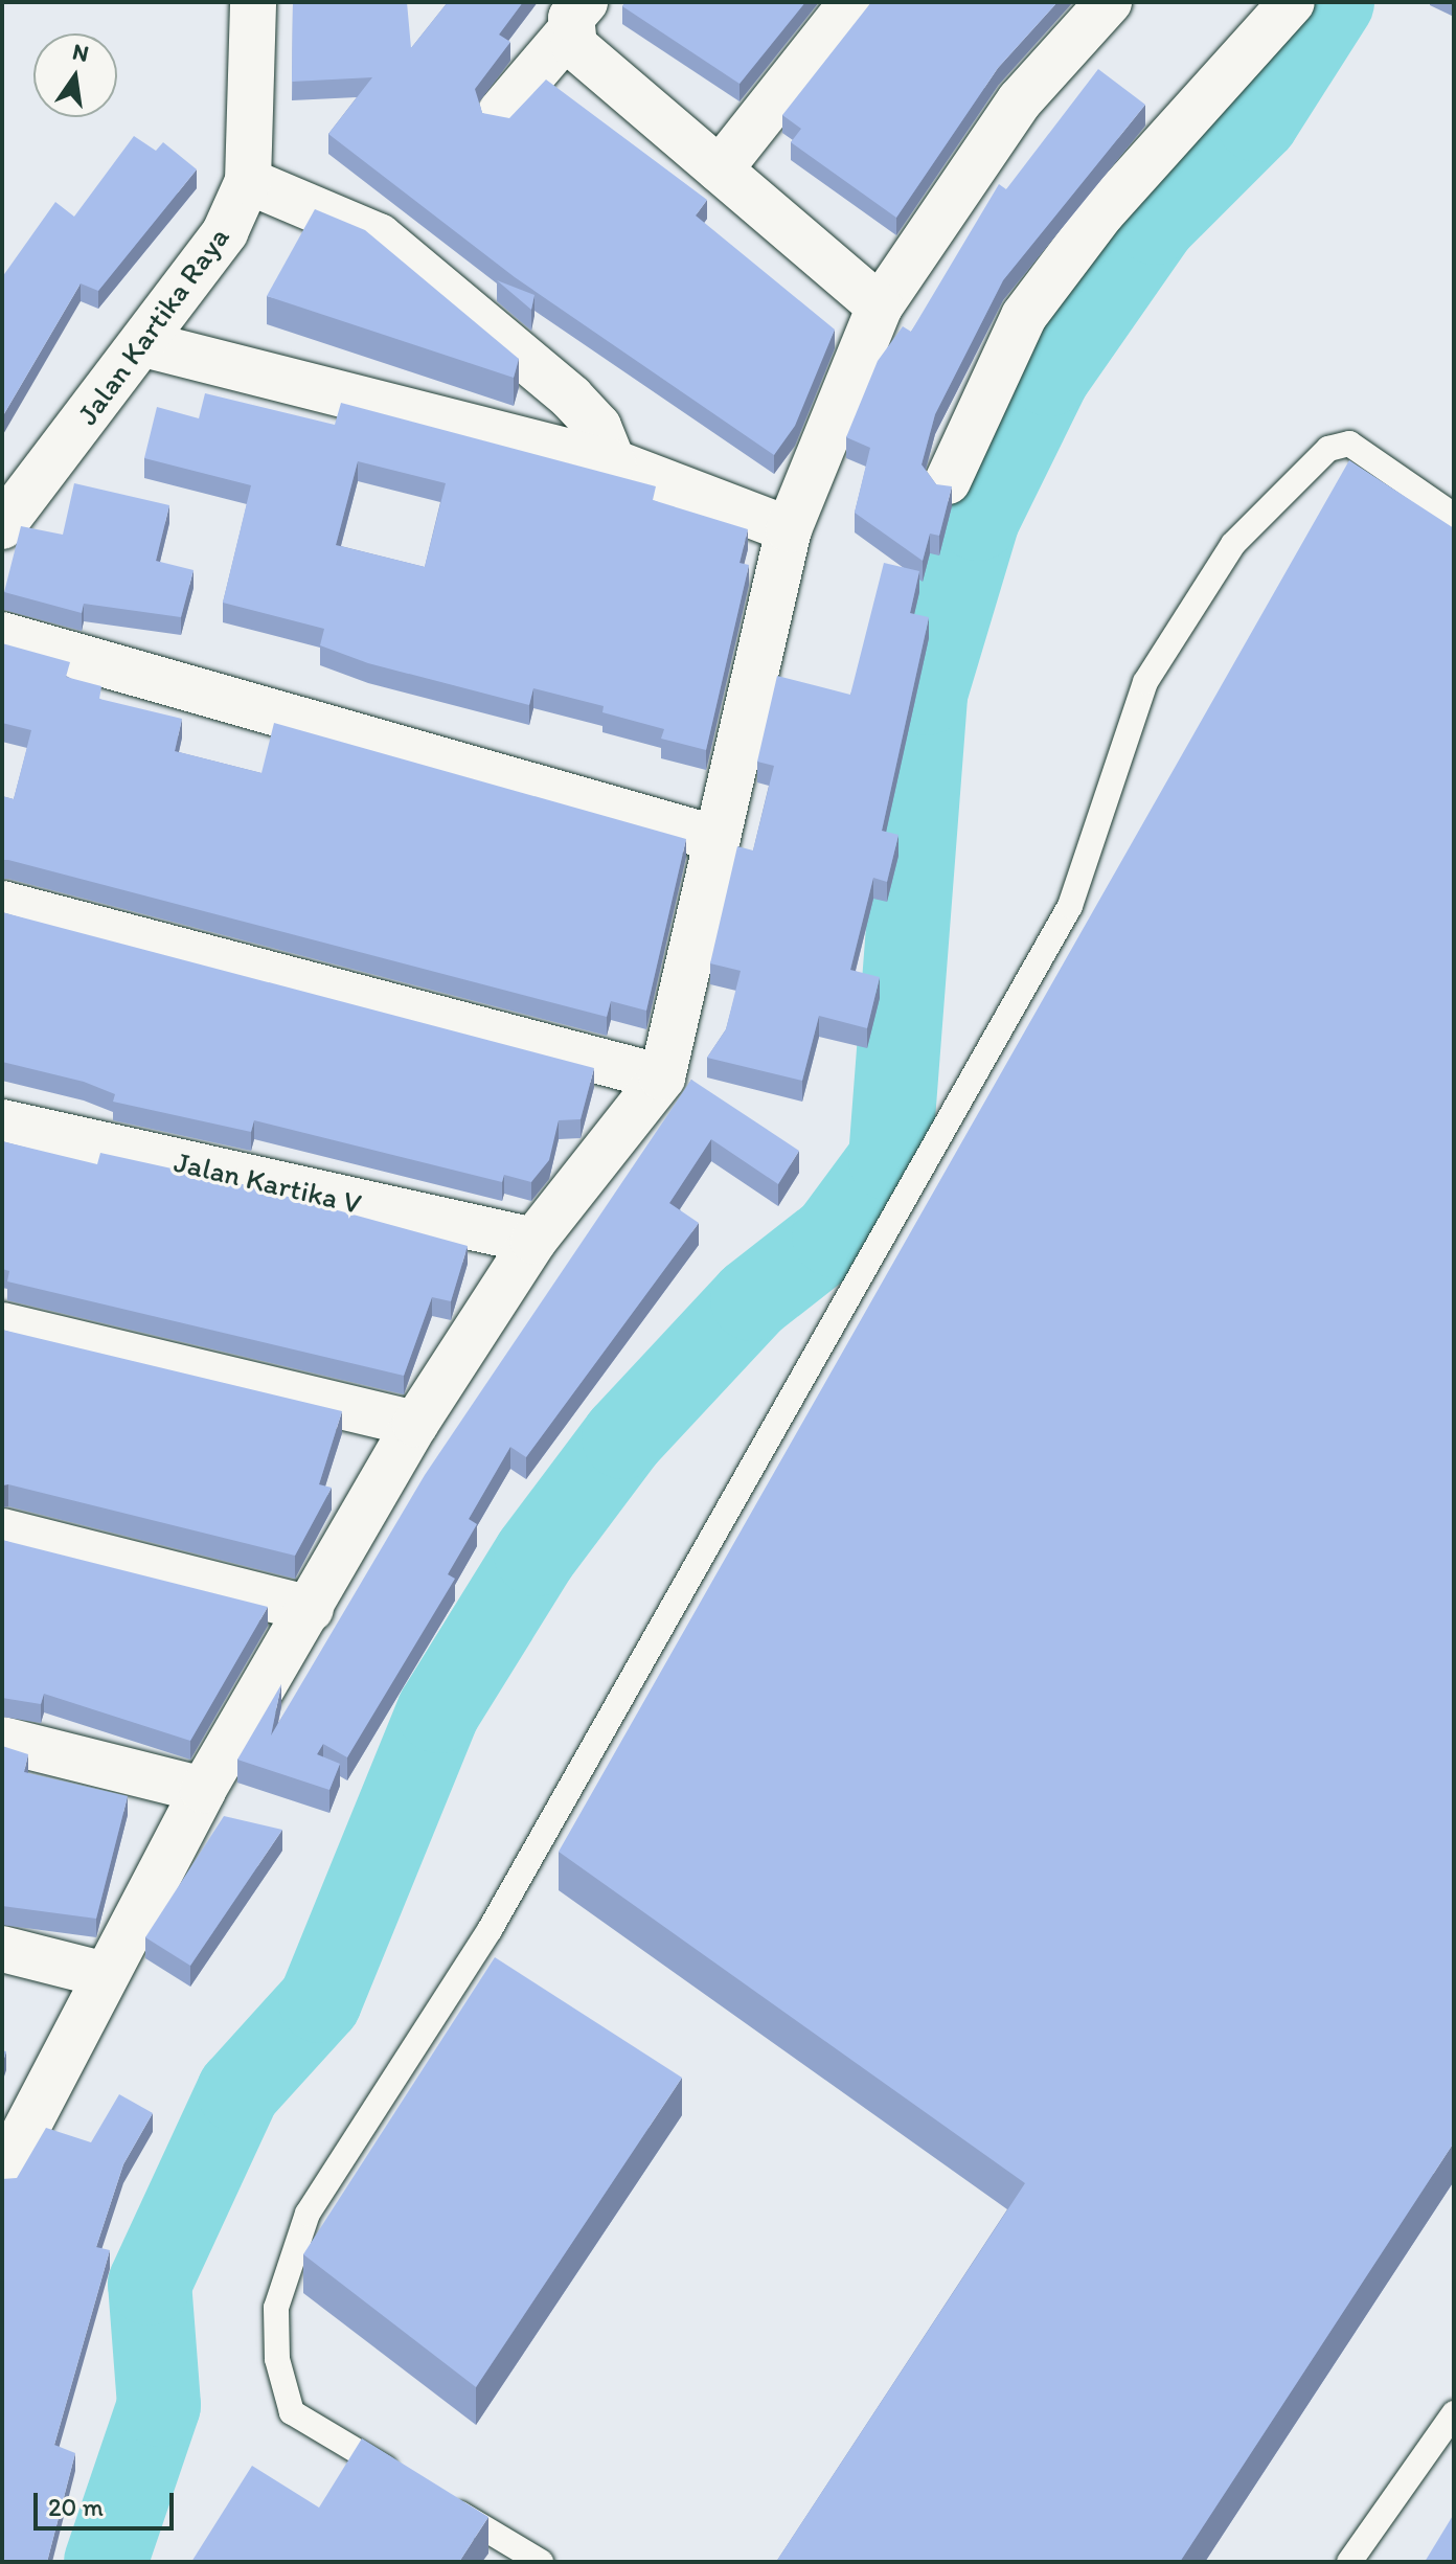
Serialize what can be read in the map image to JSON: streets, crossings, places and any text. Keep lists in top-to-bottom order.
{
  "streets": {
    "street": ["Jalan Kartika Raya", "Jalan Kartika V"]
  },
  "scale_bar": "20 m",
  "north": "top"
}
